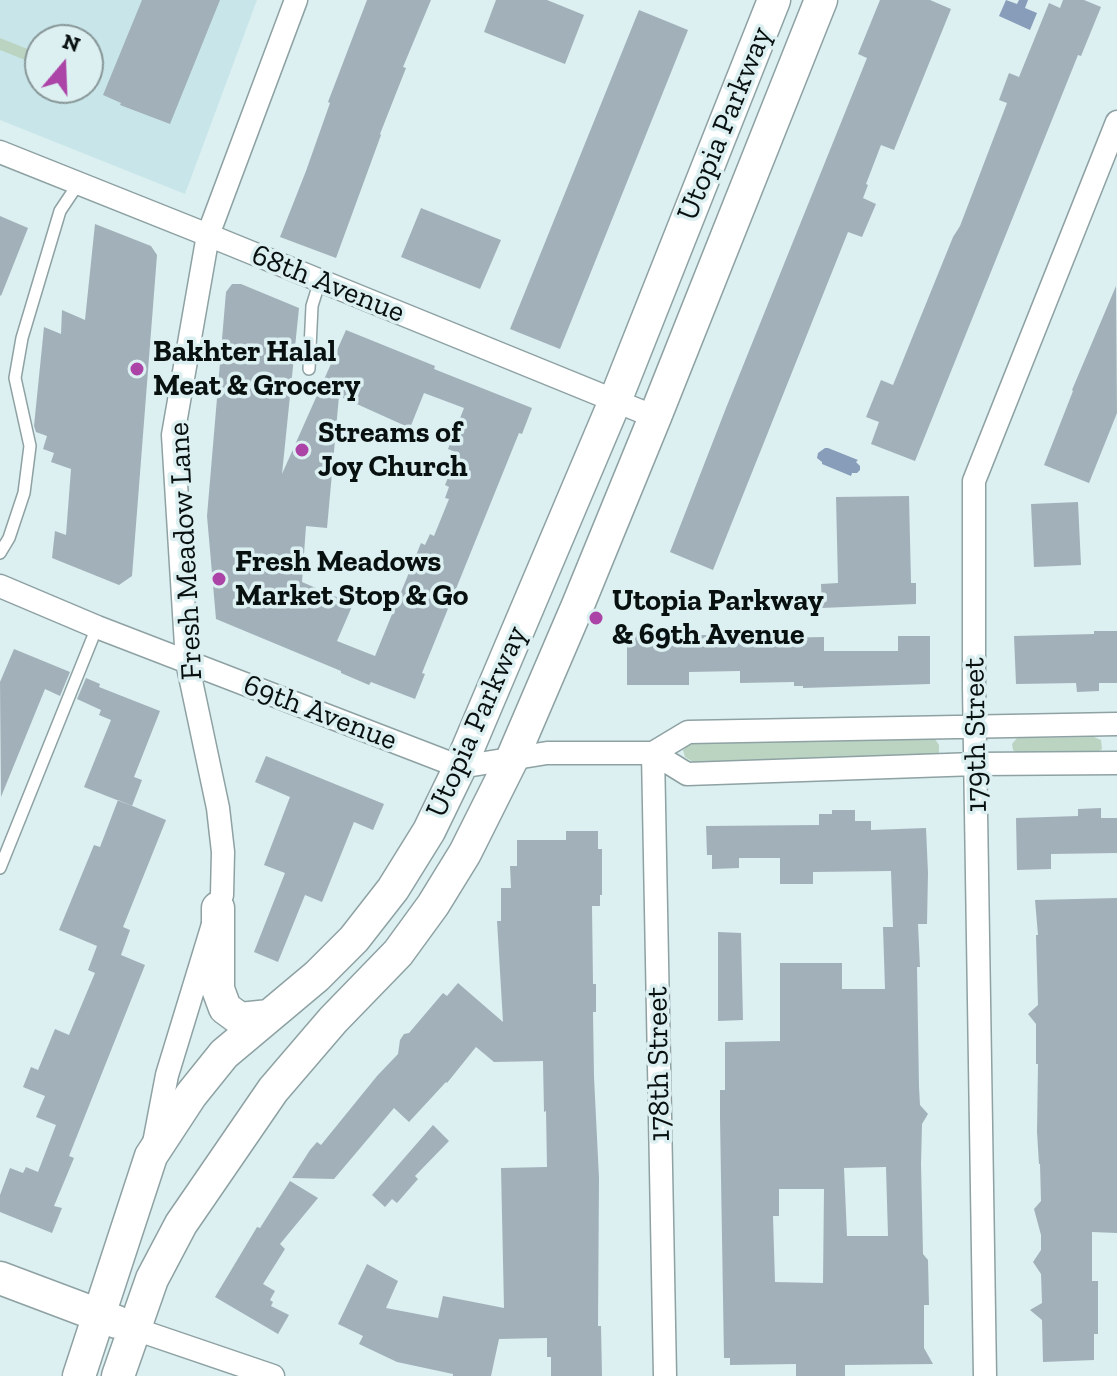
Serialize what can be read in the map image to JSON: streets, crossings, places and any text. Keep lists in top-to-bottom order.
{
  "streets": {
    "main road": ["Utopia Parkway"],
    "street": [
      "68th Avenue",
      "Fresh Meadow Lane",
      "69th Avenue",
      "179th Street",
      "178th Street"
    ]
  },
  "crossings": [
    ["Utopia Parkway", "68th Avenue"],
    ["Utopia Parkway", "Fresh Meadow Lane"],
    ["Utopia Parkway", "69th Avenue"],
    ["68th Avenue", "Fresh Meadow Lane"],
    ["Fresh Meadow Lane", "69th Avenue"],
    ["69th Avenue", "178th Street"]
  ],
  "places": [
    "Bakhter Halal Meat & Grocery",
    "Streams of Joy Church",
    "Fresh Meadows Market Stop & Go",
    "Utopia Parkway & 69th Avenue"
  ],
  "north": "top"
}
